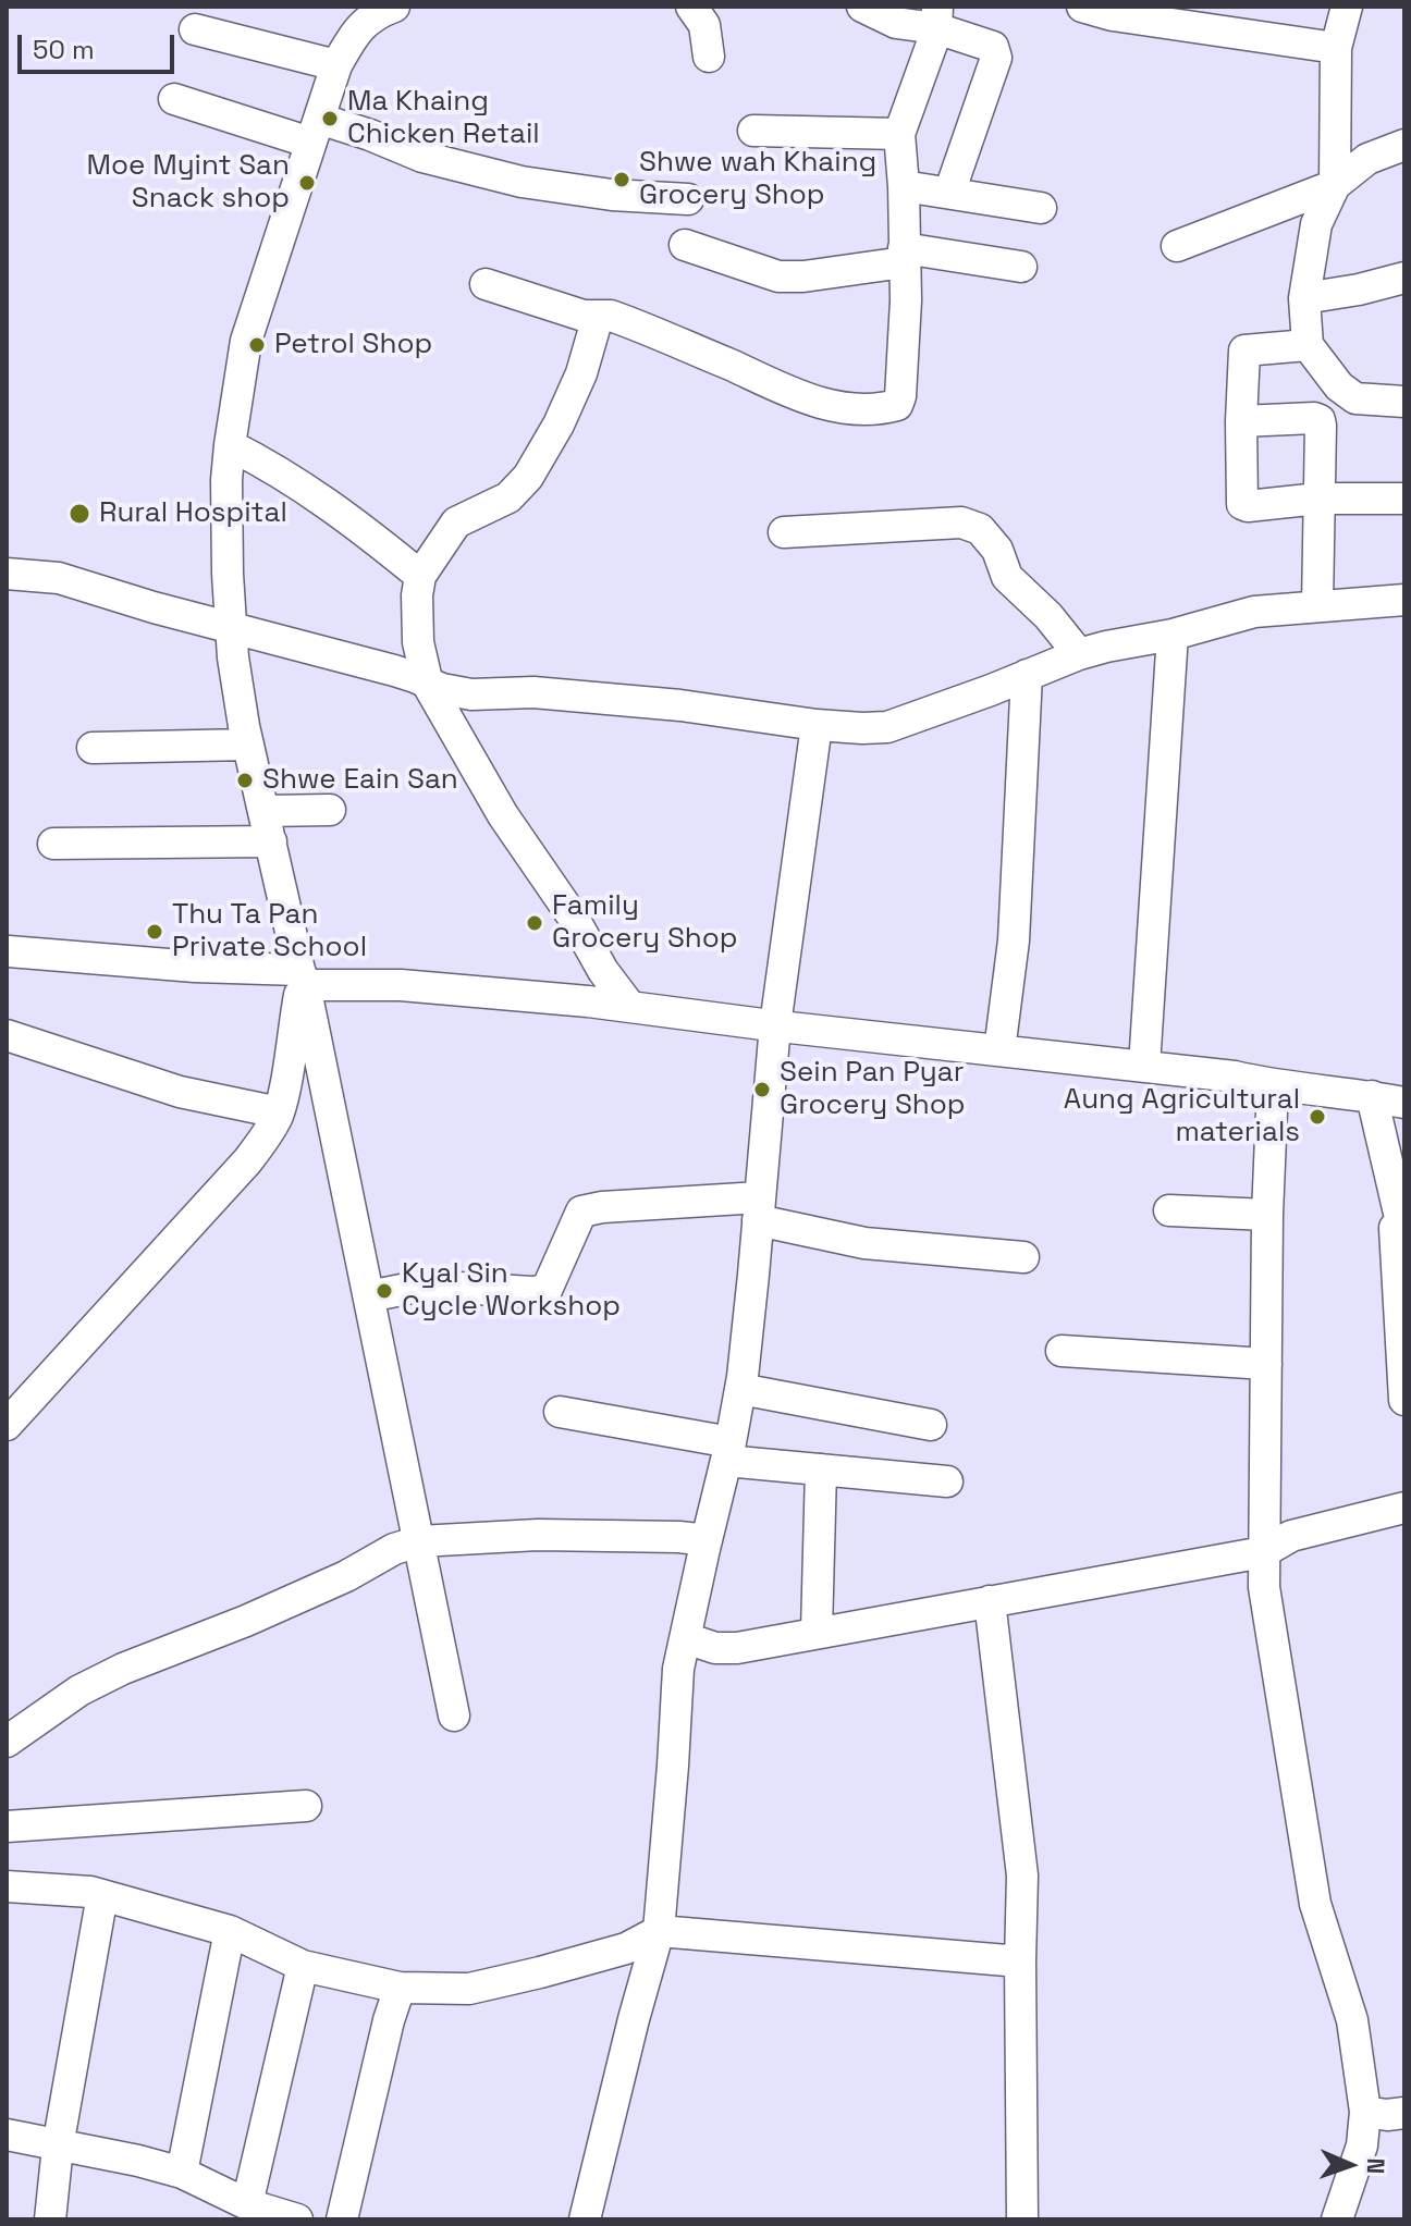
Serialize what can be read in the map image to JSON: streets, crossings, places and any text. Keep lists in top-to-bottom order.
{
  "places": [
    "Ma Khaing Chicken Retail",
    "Shwe wah Khaing Grocery Shop",
    "Moe Myint San Snack shop",
    "Petrol Shop",
    "Rural Hospital",
    "Shwe Eain San",
    "Family Grocery Shop",
    "Thu Ta Pan Private School",
    "Sein Pan Pyar Grocery Shop",
    "Aung Agricultural materials",
    "Kyal Sin Cycle Workshop"
  ],
  "scale_bar": "50 m",
  "north": "right"
}
